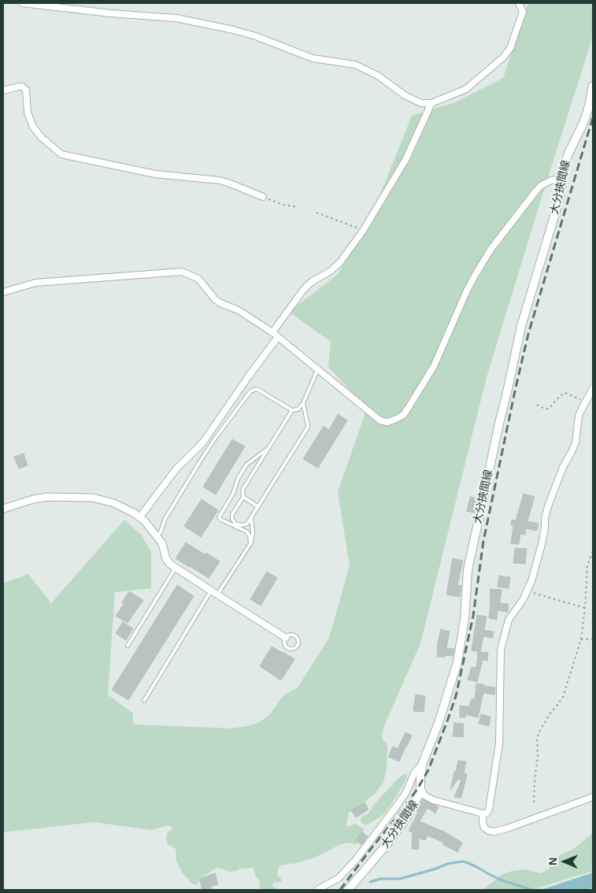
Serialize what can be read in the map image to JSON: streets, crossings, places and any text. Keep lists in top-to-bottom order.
{
  "streets": {
    "main road": ["大分挾間線"]
  },
  "north": "left"
}
